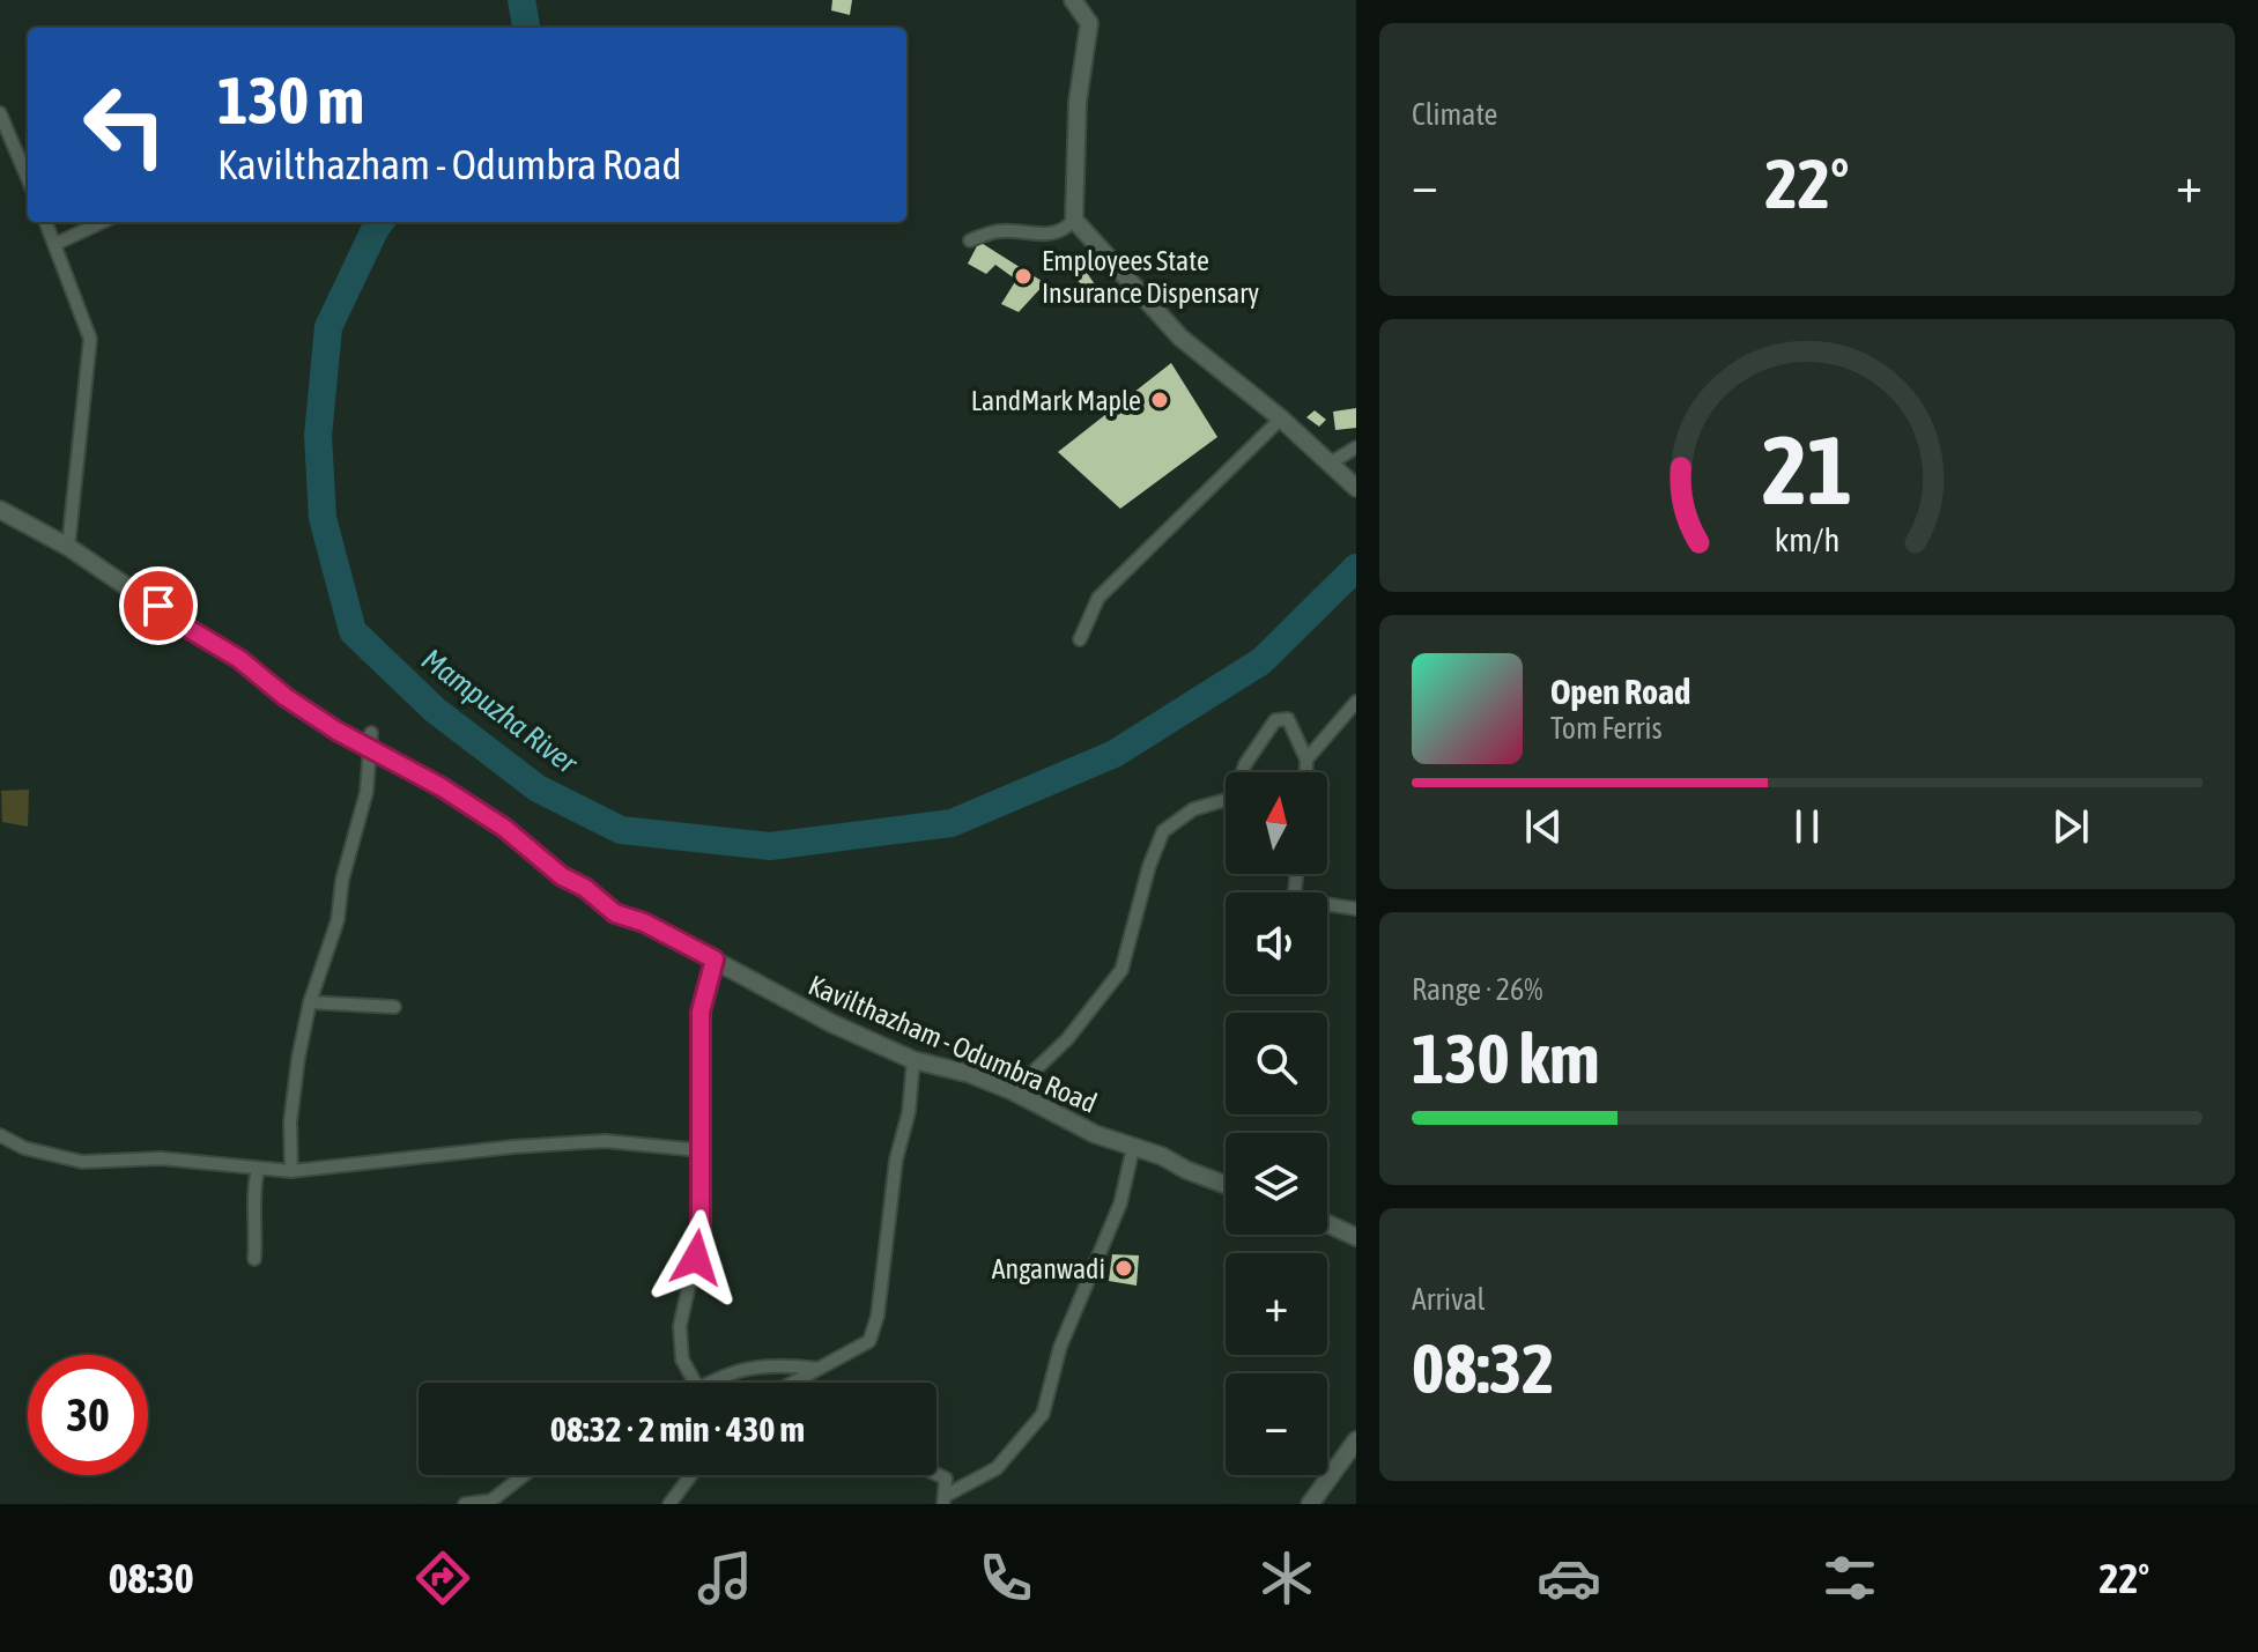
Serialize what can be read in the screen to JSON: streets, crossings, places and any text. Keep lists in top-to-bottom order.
{
  "streets": {
    "main road": ["Kavilthazham - Odumbra Road"]
  },
  "water": ["Mampuzha River"],
  "places": ["Employees State Insurance Dispensary", "LandMark Maple", "Anganwadi"],
  "north": "top",
  "page": {
    "tile": [
      "Climate",
      ["Range · 26%", "130 km"],
      ["Arrival", "08:32"]
    ],
    "turn": ["130 m", "Kavilthazham - Odumbra Road"],
    "heat": ["−", "22°", "+"],
    "song": ["Open Road", "Tom Ferris"],
    "map_buttons": ["+", "−"],
    "limit": "30",
    "trip": "08:32 · 2 min · 430 m",
    "tabs": ["08:30", "22°"],
    "gauge": ["21", "km/h"]
  }
}
